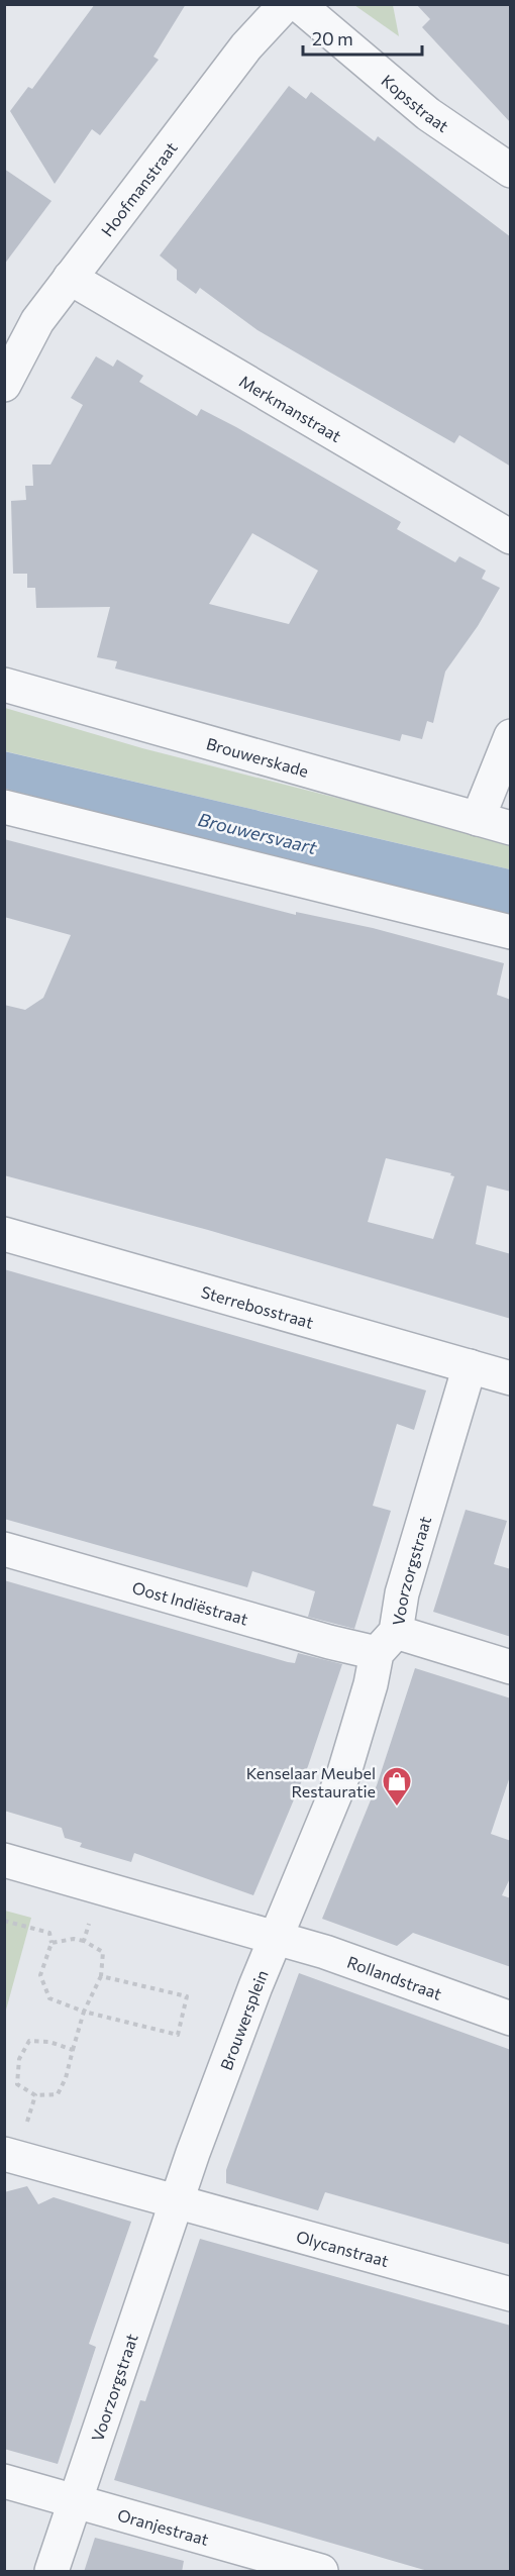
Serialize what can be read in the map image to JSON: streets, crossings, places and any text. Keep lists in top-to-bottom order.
{
  "streets": {
    "street": [
      "Kopsstraat",
      "Hoofmanstraat",
      "Merkmanstraat",
      "Brouwerskade",
      "Sterrebosstraat",
      "Voorzorgstraat",
      "Oost Indiëstraat",
      "Rollandstraat",
      "Brouwersplein",
      "Olycanstraat",
      "Oranjestraat"
    ]
  },
  "crossings": [
    ["Hoofmanstraat", "Merkmanstraat"],
    ["Sterrebosstraat", "Voorzorgstraat"],
    ["Voorzorgstraat", "Oost Indiëstraat"],
    ["Voorzorgstraat", "Rollandstraat"],
    ["Voorzorgstraat", "Brouwersplein"],
    ["Voorzorgstraat", "Olycanstraat"],
    ["Voorzorgstraat", "Oranjestraat"],
    ["Rollandstraat", "Brouwersplein"],
    ["Brouwersplein", "Olycanstraat"]
  ],
  "water": ["Brouwersvaart"],
  "places": {
    "shop": ["Kenselaar Meubel Restauratie"]
  },
  "scale_bar": "20 m"
}
